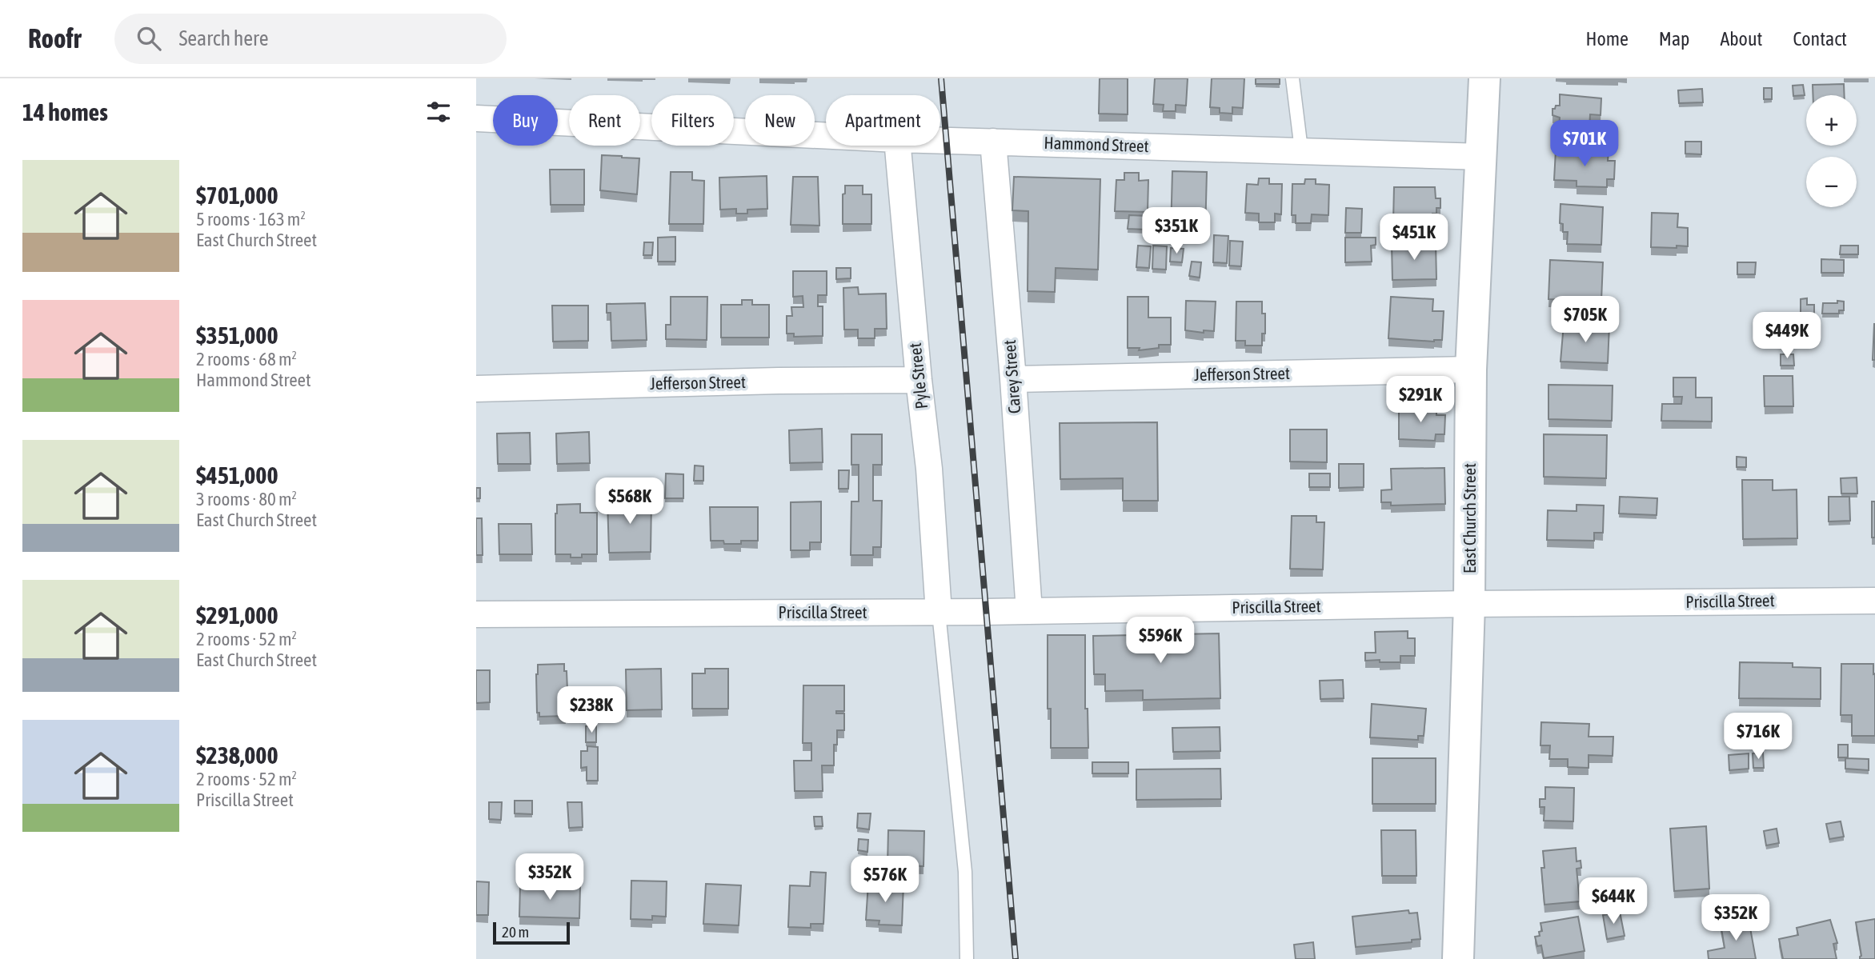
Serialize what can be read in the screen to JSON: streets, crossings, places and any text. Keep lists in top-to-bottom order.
{
  "streets": {
    "street": [
      "Hammond Street",
      "Jefferson Street",
      "Pyle Street",
      "Carey Street",
      "East Church Street",
      "Priscilla Street"
    ]
  },
  "crossings": [
    ["Hammond Street", "Carey Street"],
    ["Hammond Street", "East Church Street"],
    ["Jefferson Street", "Pyle Street"],
    ["Jefferson Street", "Carey Street"],
    ["Jefferson Street", "East Church Street"],
    ["Pyle Street", "Priscilla Street"],
    ["Carey Street", "Priscilla Street"],
    ["East Church Street", "Priscilla Street"]
  ],
  "scale_bar": "20 m",
  "page": {
    "header": "Roofr",
    "search": "Search here",
    "nav": [
      "Home",
      "Map",
      "About",
      "Contact"
    ],
    "heading": "14 homes",
    "map_buttons": ["+", "−"],
    "chip": [
      "Buy",
      "Rent",
      "Filters",
      "New",
      "Apartment"
    ],
    "price": [
      "$701K",
      "$351K",
      "$451K",
      "$705K",
      "$449K",
      "$291K",
      "$568K",
      "$596K",
      "$238K",
      "$716K",
      "$352K",
      "$576K",
      "$644K",
      "$352K"
    ],
    "list": [
      {
        "name": "$701,000",
        "note": "5 rooms · 163 m² · East Church Street"
      },
      {
        "name": "$351,000",
        "note": "2 rooms · 68 m² · Hammond Street"
      },
      {
        "name": "$451,000",
        "note": "3 rooms · 80 m² · East Church Street"
      },
      {
        "name": "$291,000",
        "note": "2 rooms · 52 m² · East Church Street"
      },
      {
        "name": "$238,000",
        "note": "2 rooms · 52 m² · Priscilla Street"
      }
    ],
    "scale": "20 m"
  }
}
